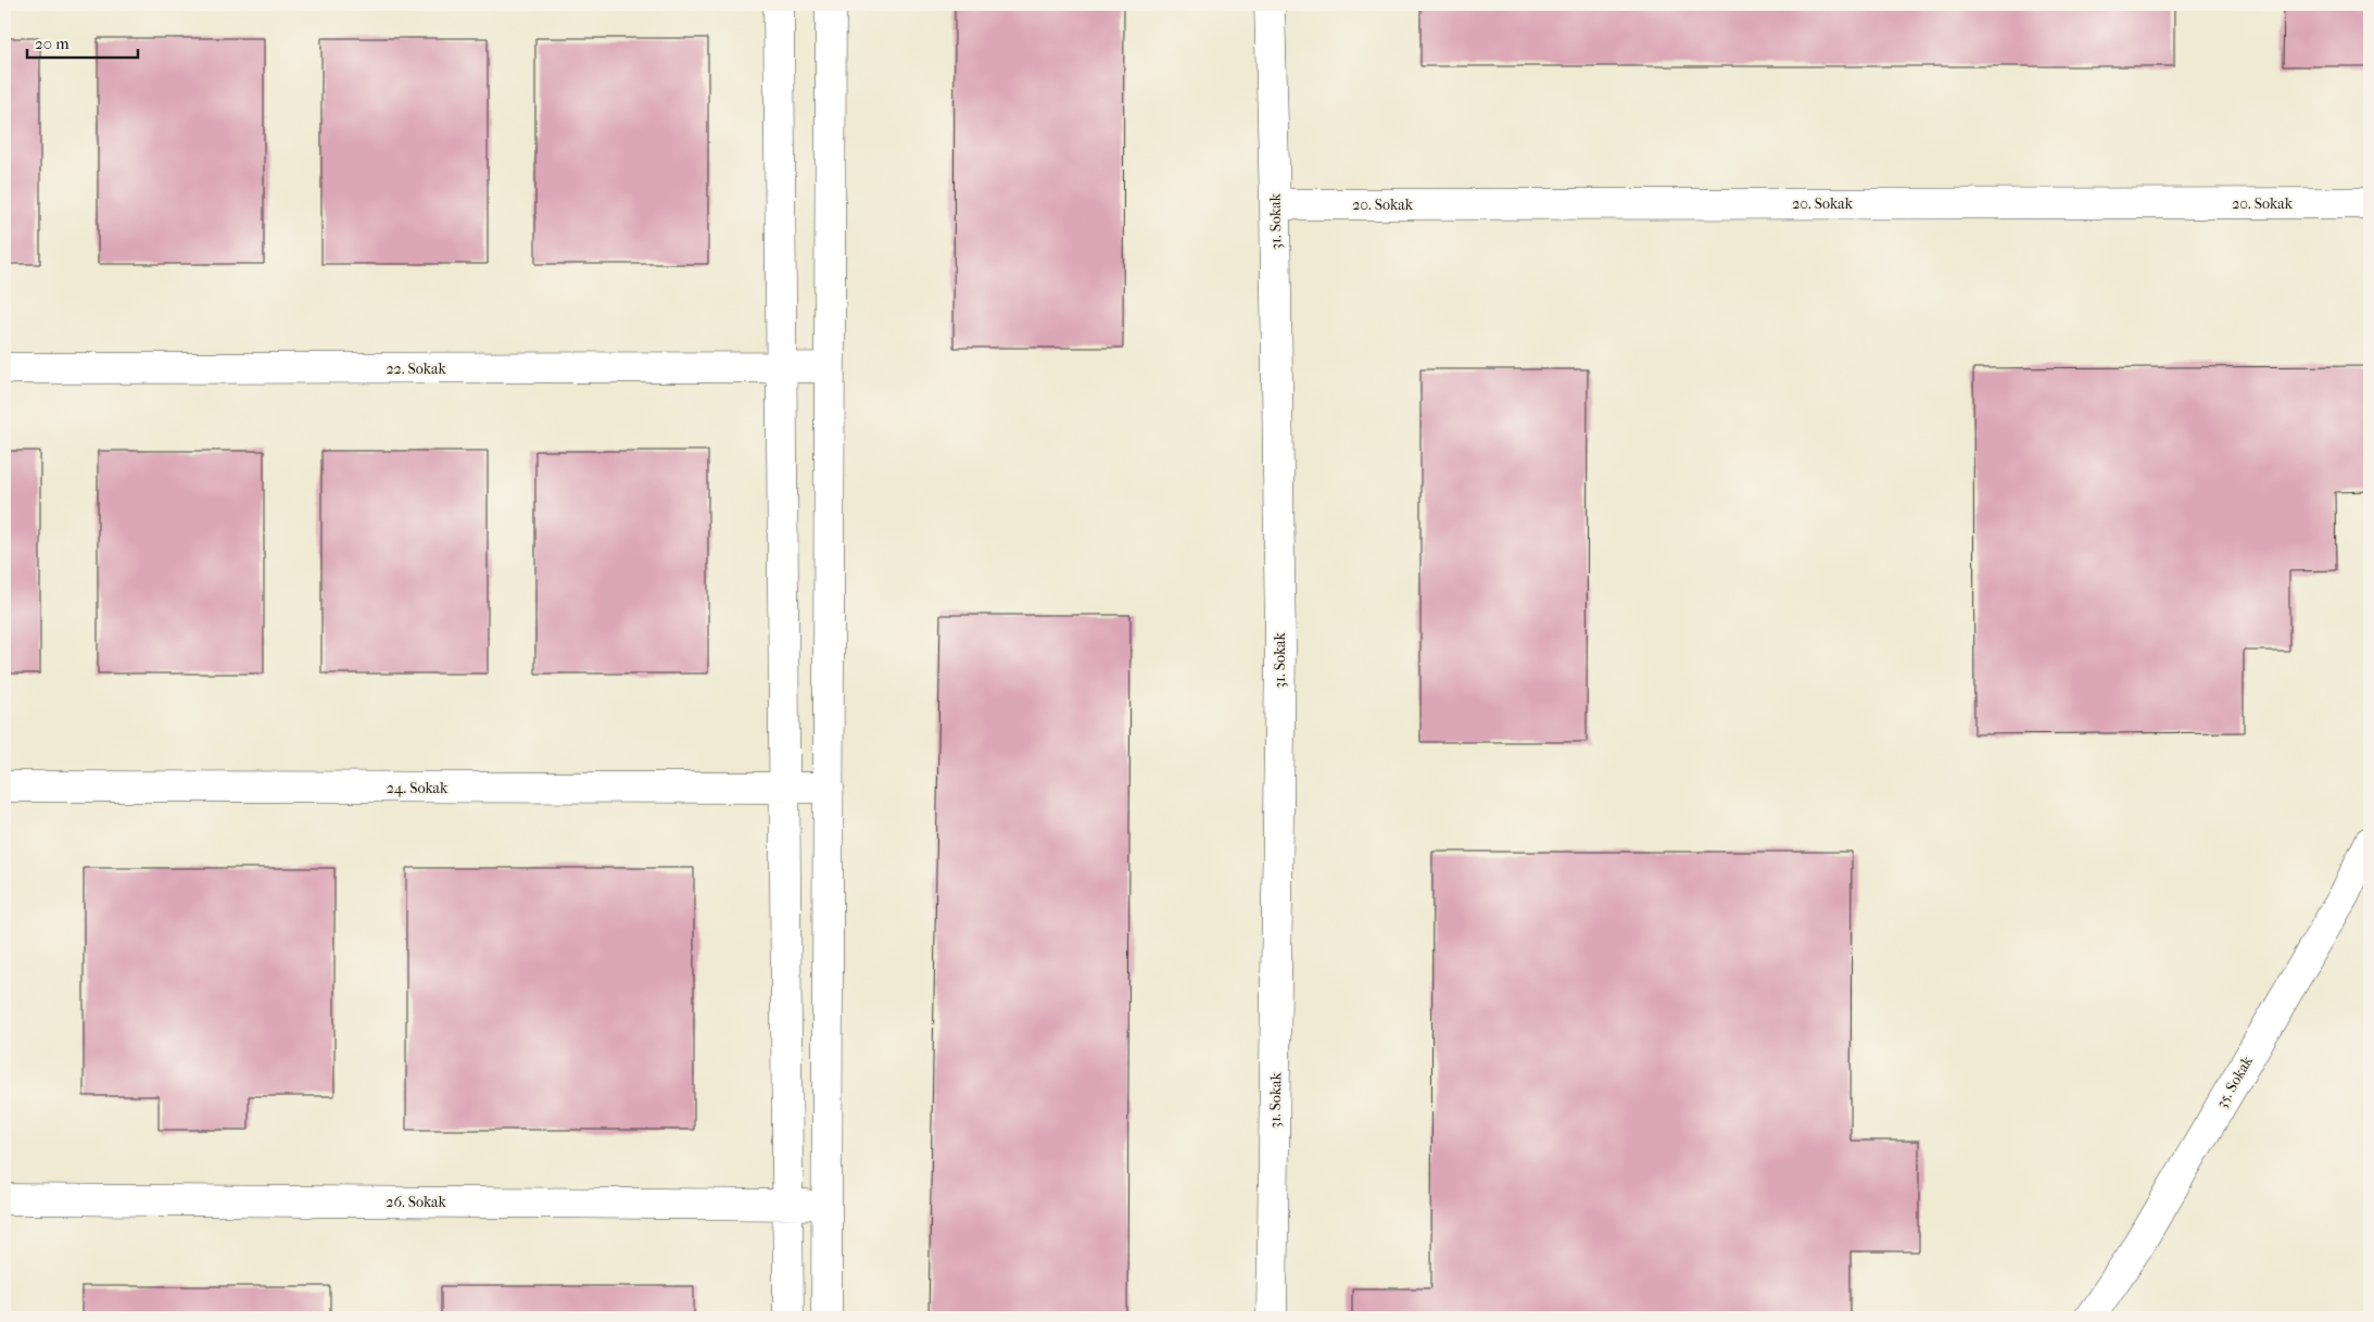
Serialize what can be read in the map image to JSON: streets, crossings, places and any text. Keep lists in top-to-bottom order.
{
  "streets": {
    "street": [
      "20. Sokak",
      "31. Sokak",
      "22. Sokak",
      "24. Sokak",
      "35. Sokak",
      "26. Sokak"
    ]
  },
  "crossings": [
    ["20. Sokak", "31. Sokak"]
  ],
  "scale_bar": "20 m"
}
